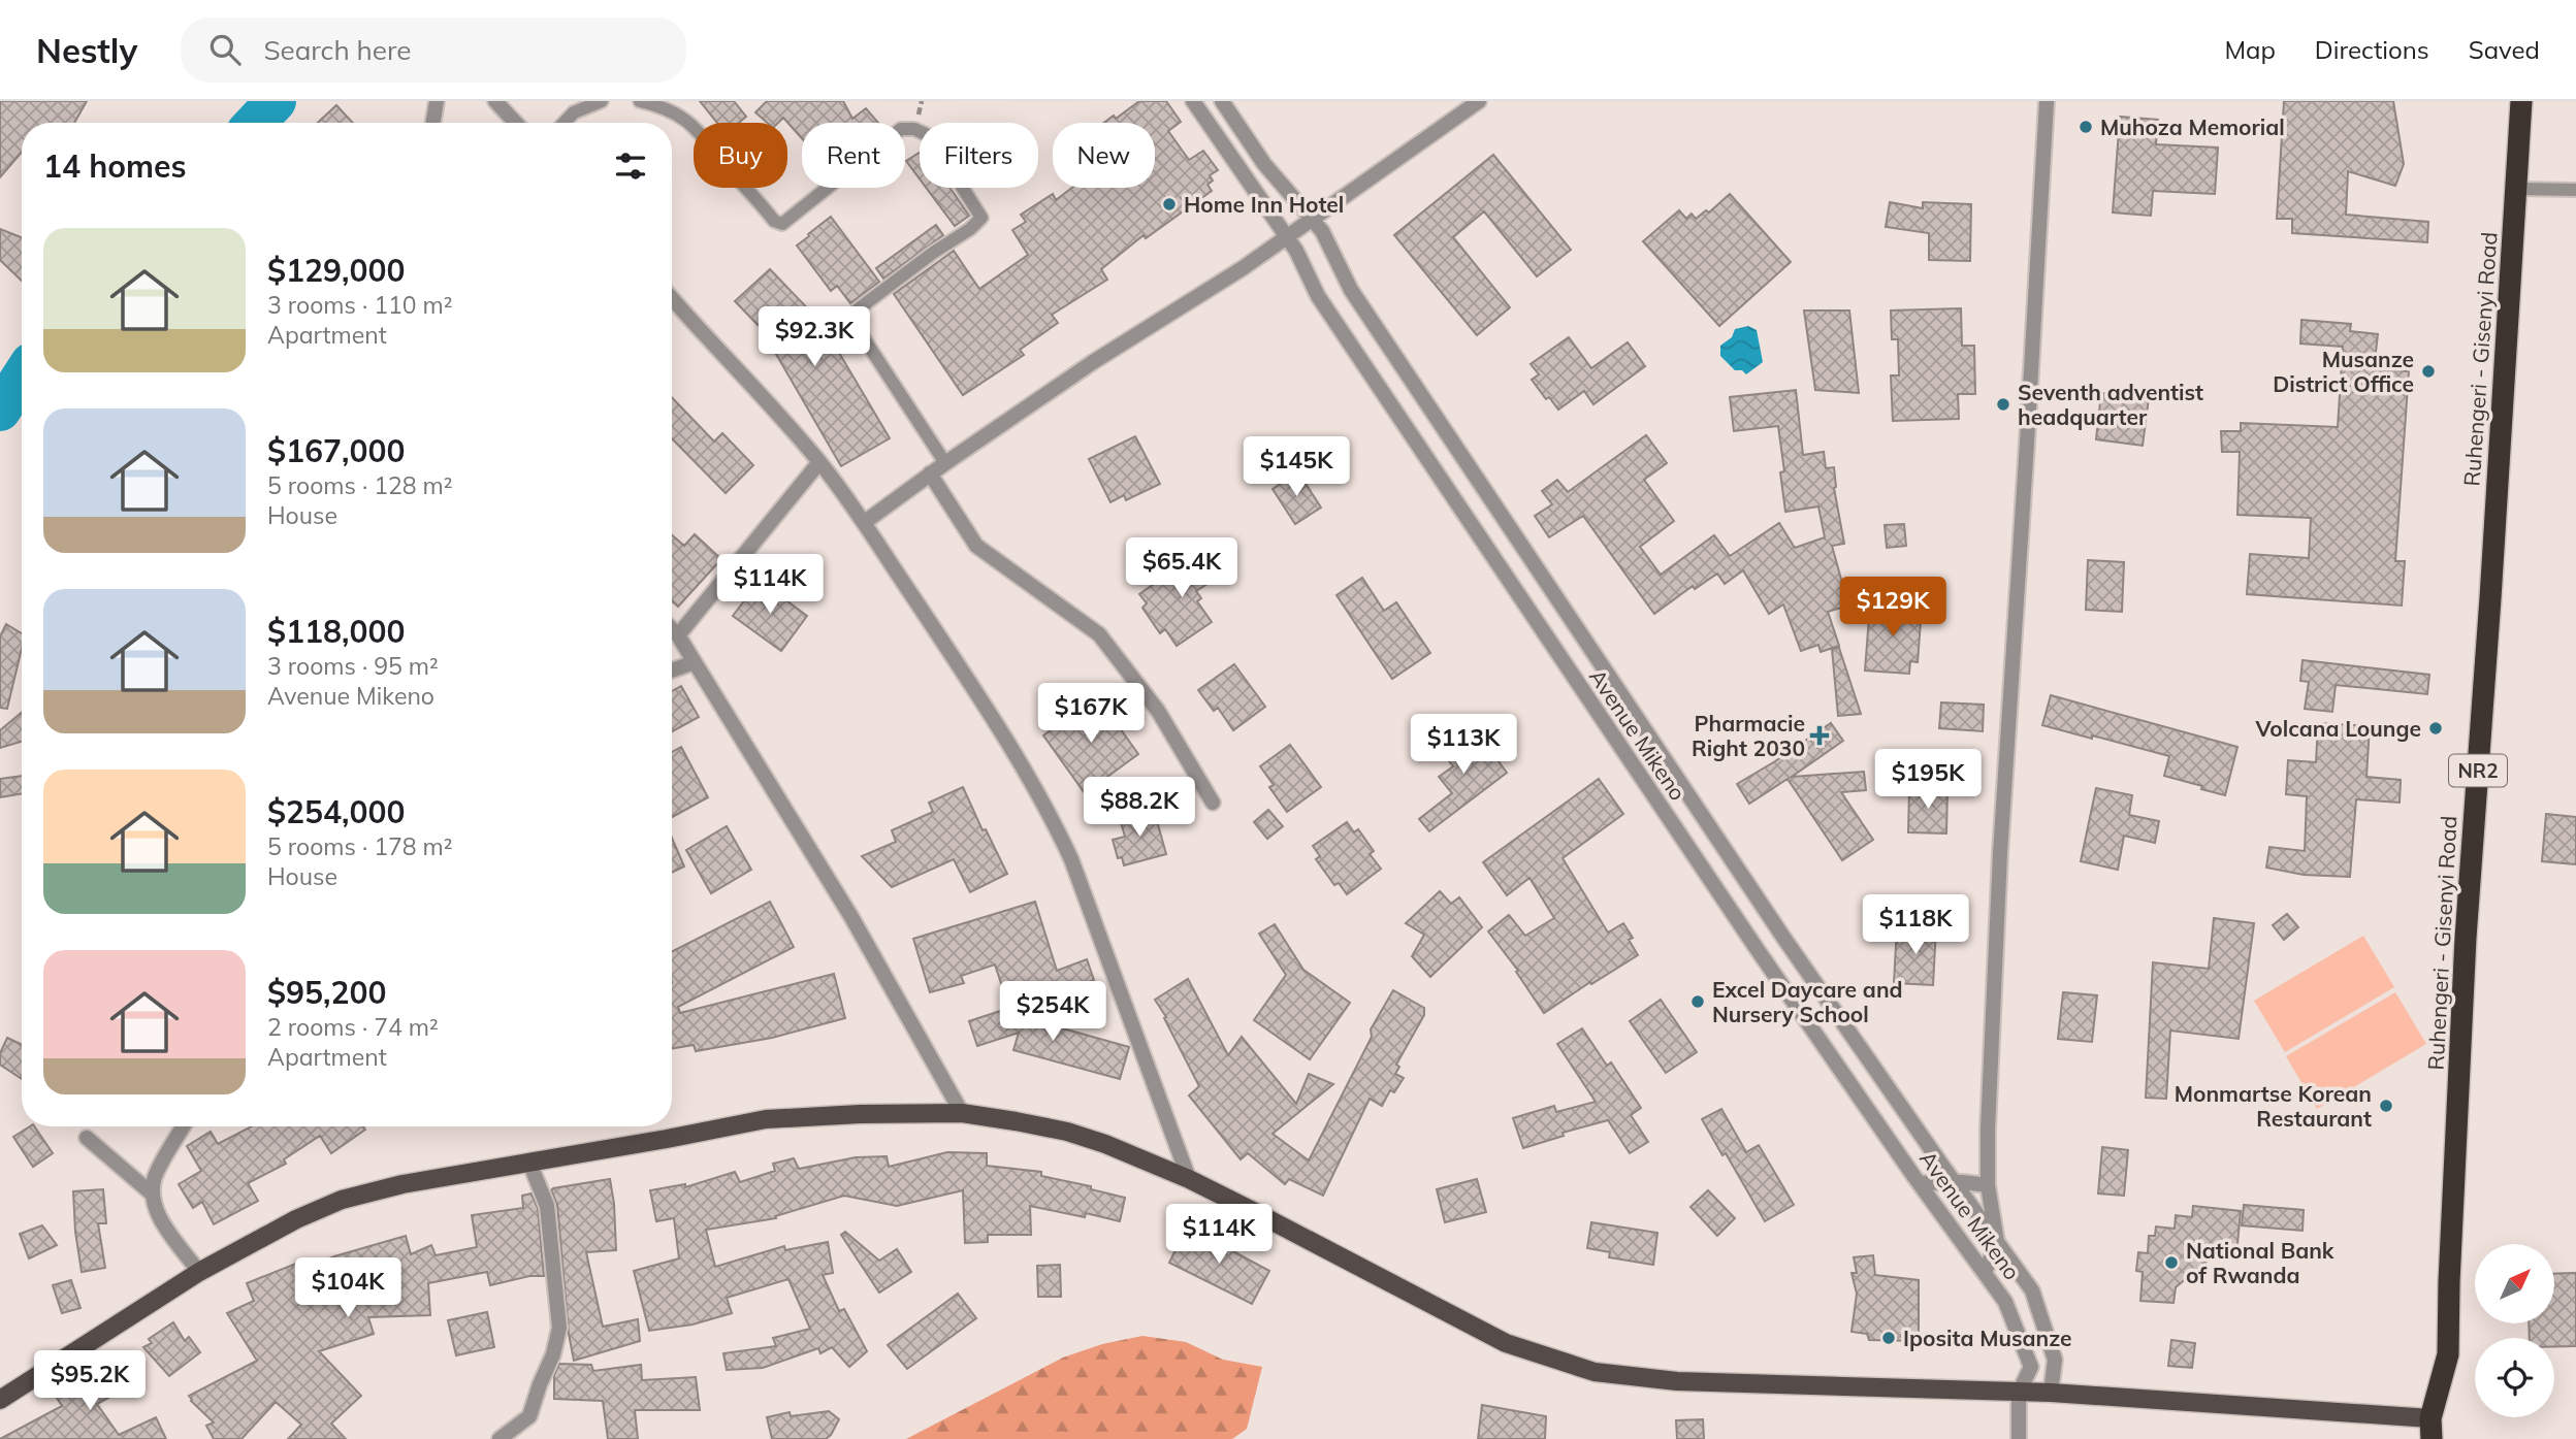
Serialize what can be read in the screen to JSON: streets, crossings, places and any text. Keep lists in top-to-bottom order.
{
  "streets": {
    "highway": ["Ruhengeri - Gisenyi Road", "NR2"],
    "street": ["Avenue Mikeno"]
  },
  "places": {
    "other": [
      "Muhoza Memorial",
      "Home Inn Hotel",
      "Musanze District Office",
      "Seventh adventist headquarter",
      "Volcana Lounge",
      "Excel Daycare and Nursery School",
      "Monmartse Korean Restaurant",
      "National Bank of Rwanda",
      "Iposita Musanze"
    ],
    "health": ["Pharmacie Right 2030"]
  },
  "north": "top right",
  "page": {
    "header": "Nestly",
    "search": "Search here",
    "nav": ["Map", "Directions", "Saved"],
    "chip": [
      "Buy",
      "Rent",
      "Filters",
      "New"
    ],
    "heading": "14 homes",
    "list": [
      {
        "name": "$129,000",
        "note": "3 rooms · 110 m² · Apartment"
      },
      {
        "name": "$167,000",
        "note": "5 rooms · 128 m² · House"
      },
      {
        "name": "$118,000",
        "note": "3 rooms · 95 m² · Avenue Mikeno"
      },
      {
        "name": "$254,000",
        "note": "5 rooms · 178 m² · House"
      },
      {
        "name": "$95,200",
        "note": "2 rooms · 74 m² · Apartment"
      }
    ],
    "price": [
      "$92.3K",
      "$145K",
      "$65.4K",
      "$114K",
      "$129K",
      "$167K",
      "$113K",
      "$195K",
      "$88.2K",
      "$118K",
      "$254K",
      "$114K",
      "$104K",
      "$95.2K"
    ]
  }
}
